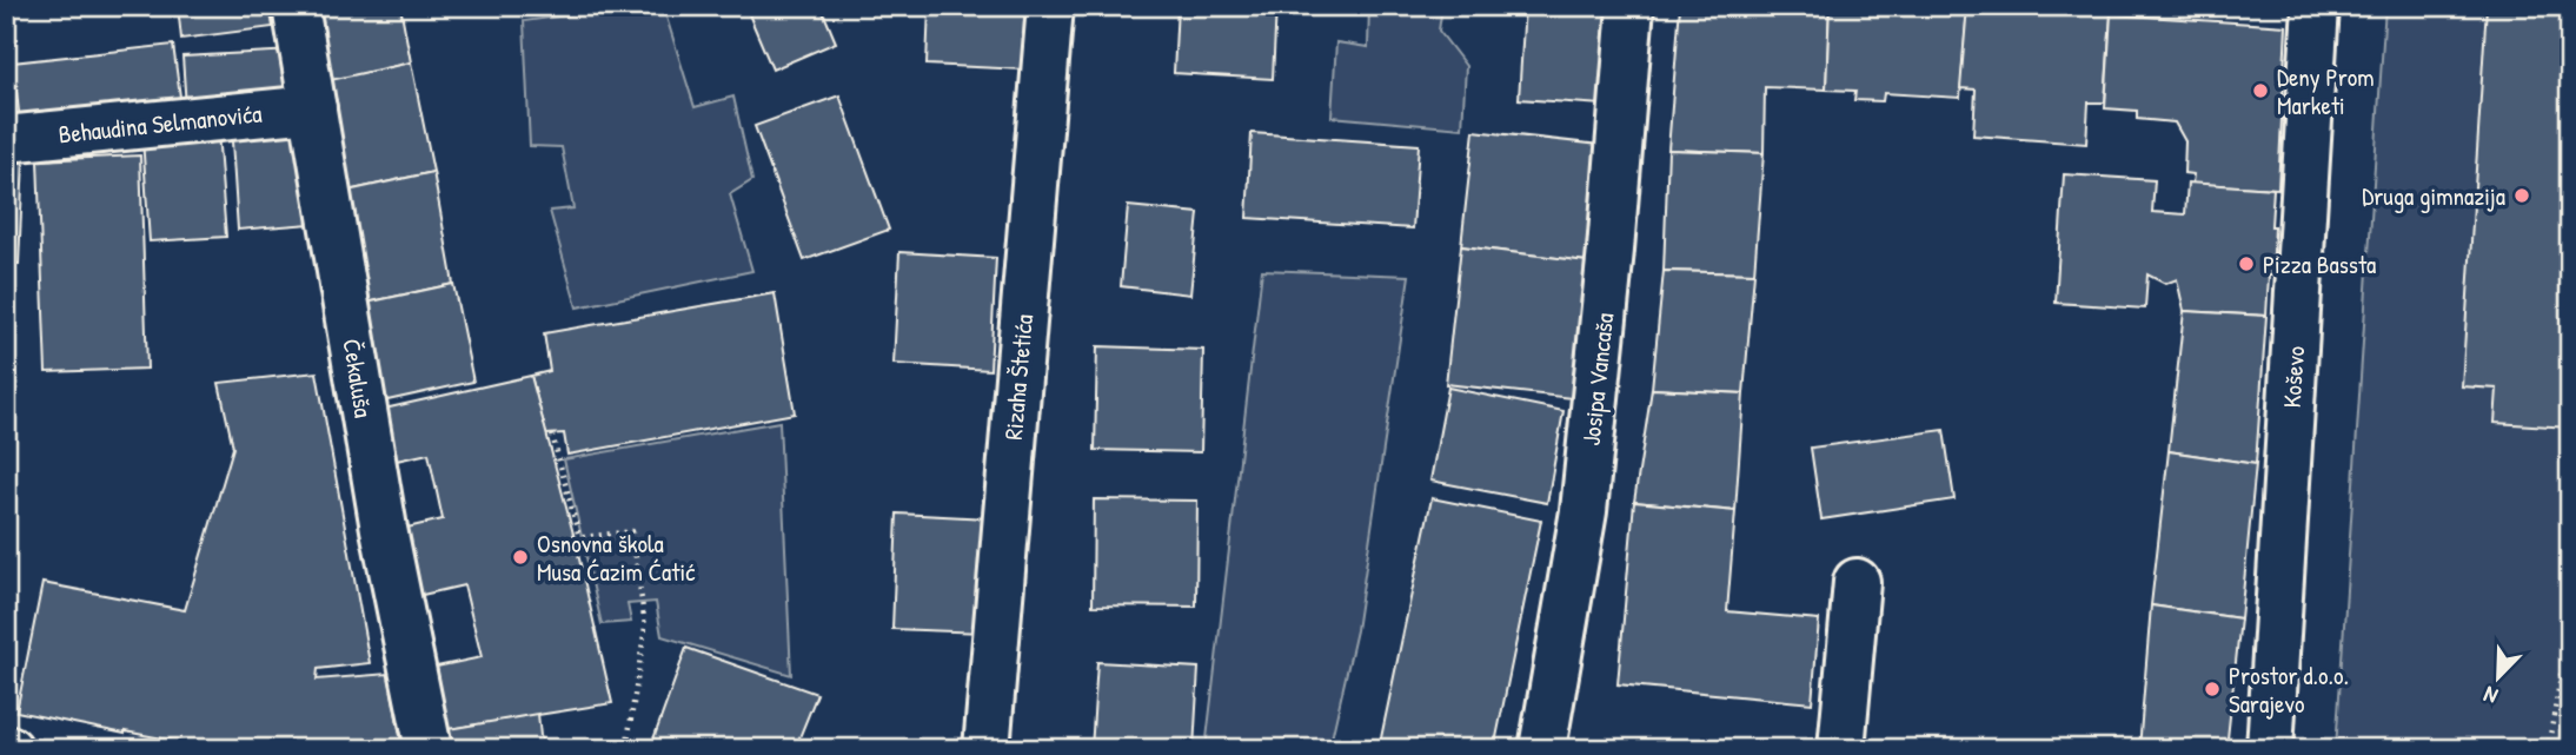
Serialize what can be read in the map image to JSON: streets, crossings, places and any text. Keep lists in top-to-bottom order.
{
  "streets": {
    "street": [
      "Behaudina Selmanovića",
      "Rizaha Štetića",
      "Koševo",
      "Čekaluša",
      "Josipa Vancaša"
    ]
  },
  "crossings": [
    ["Behaudina Selmanovića", "Čekaluša"]
  ],
  "places": [
    "Deny Prom Marketi",
    "Druga gimnazija",
    "Pizza Bassta",
    "Osnovna škola Musa Ćazim Ćatić",
    "Prostor d.o.o. Sarajevo"
  ],
  "north": "bottom left"
}
